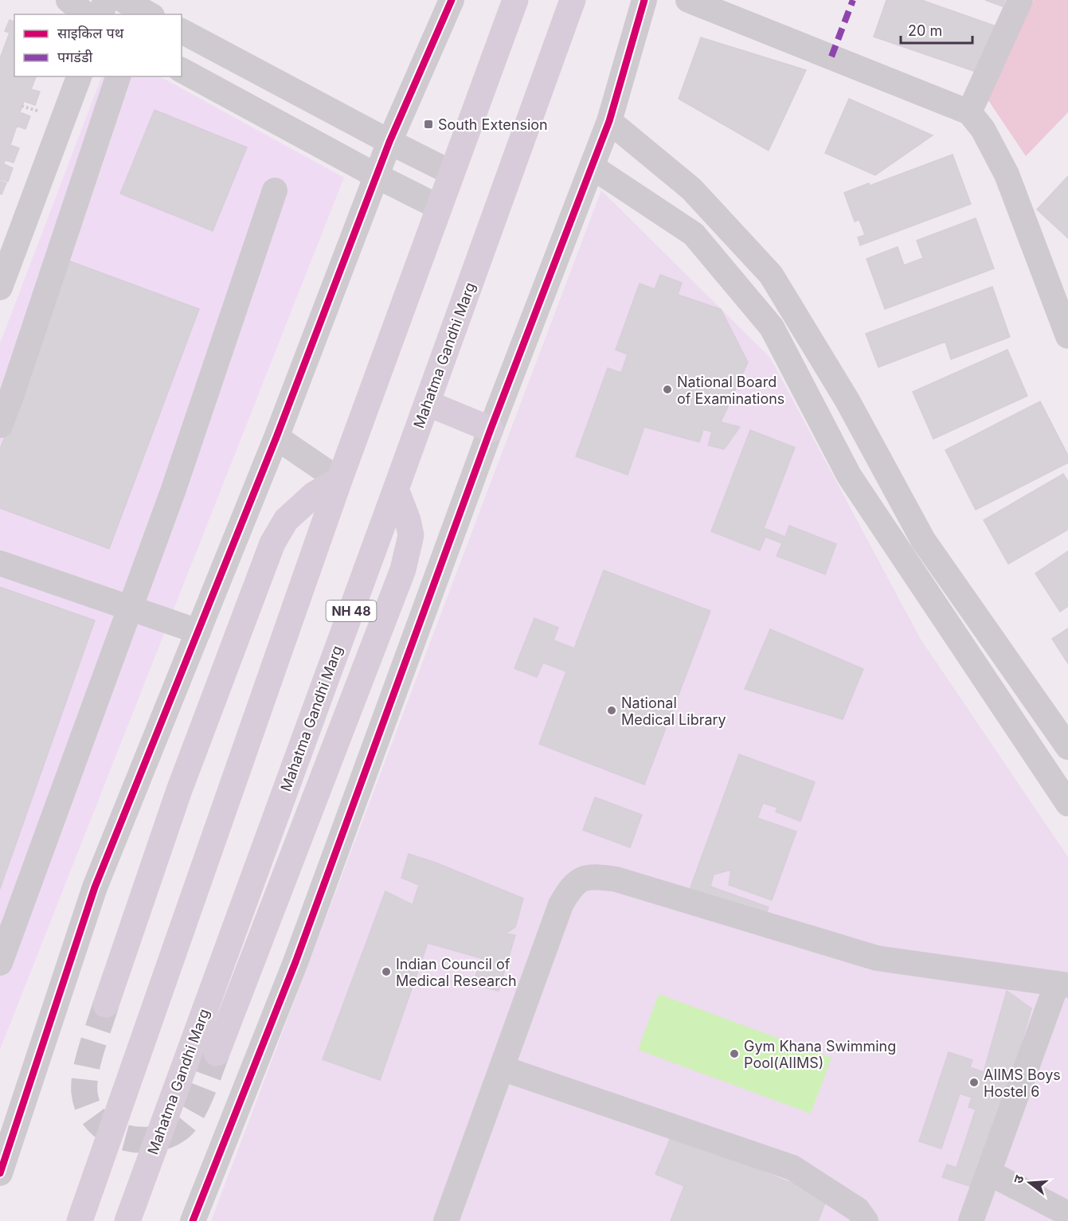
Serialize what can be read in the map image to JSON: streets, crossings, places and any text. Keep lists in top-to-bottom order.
{
  "streets": {
    "main road": ["Mahatma Gandhi Marg", "NH 48"]
  },
  "places": {
    "transit": ["South Extension"],
    "other": [
      "National Board of Examinations",
      "National Medical Library",
      "Indian Council of Medical Research",
      "Gym Khana Swimming Pool(AIIMS)",
      "AIIMS Boys Hostel 6"
    ]
  },
  "legend": ["साइकिल पथ", "पगडंडी"],
  "scale_bar": "20 m",
  "north": "left"
}
